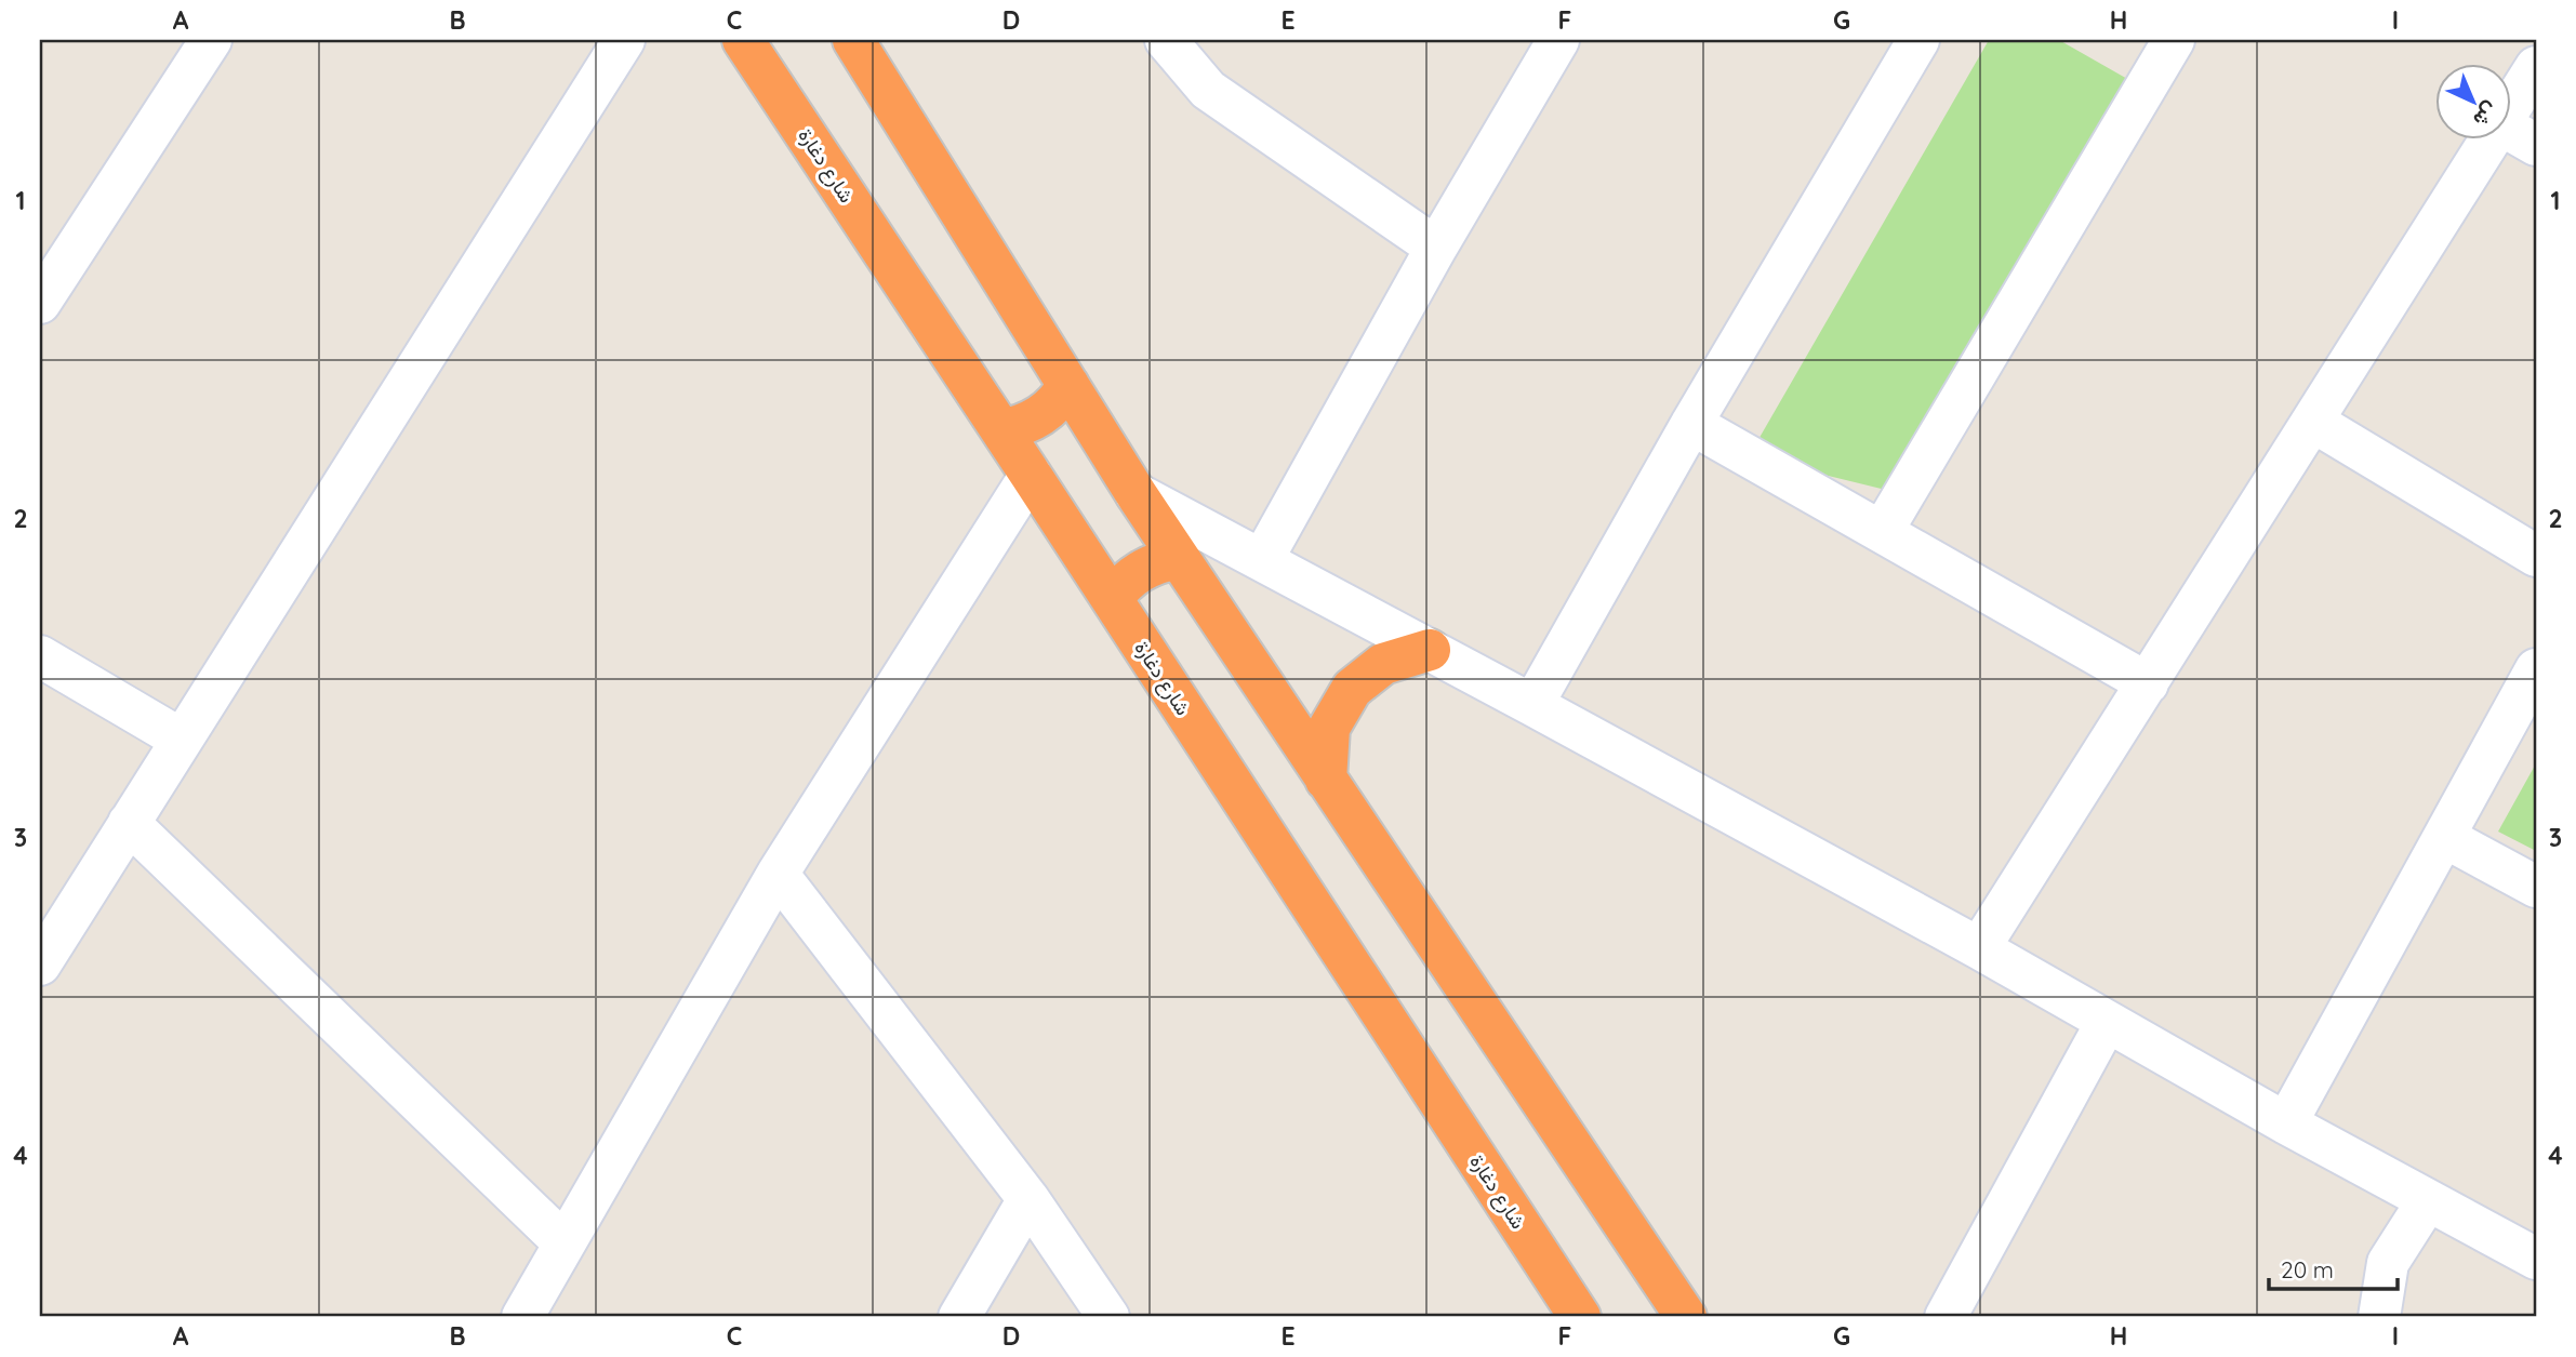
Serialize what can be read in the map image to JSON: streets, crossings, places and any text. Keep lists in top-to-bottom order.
{
  "streets": {
    "highway": ["شارع دغارة"]
  },
  "scale_bar": "20 m",
  "north": "bottom right",
  "grid": {
    "columns": [
      "A",
      "B",
      "C",
      "D",
      "E",
      "F",
      "G",
      "H",
      "I"
    ],
    "rows": [
      "1",
      "2",
      "3",
      "4"
    ]
  }
}
